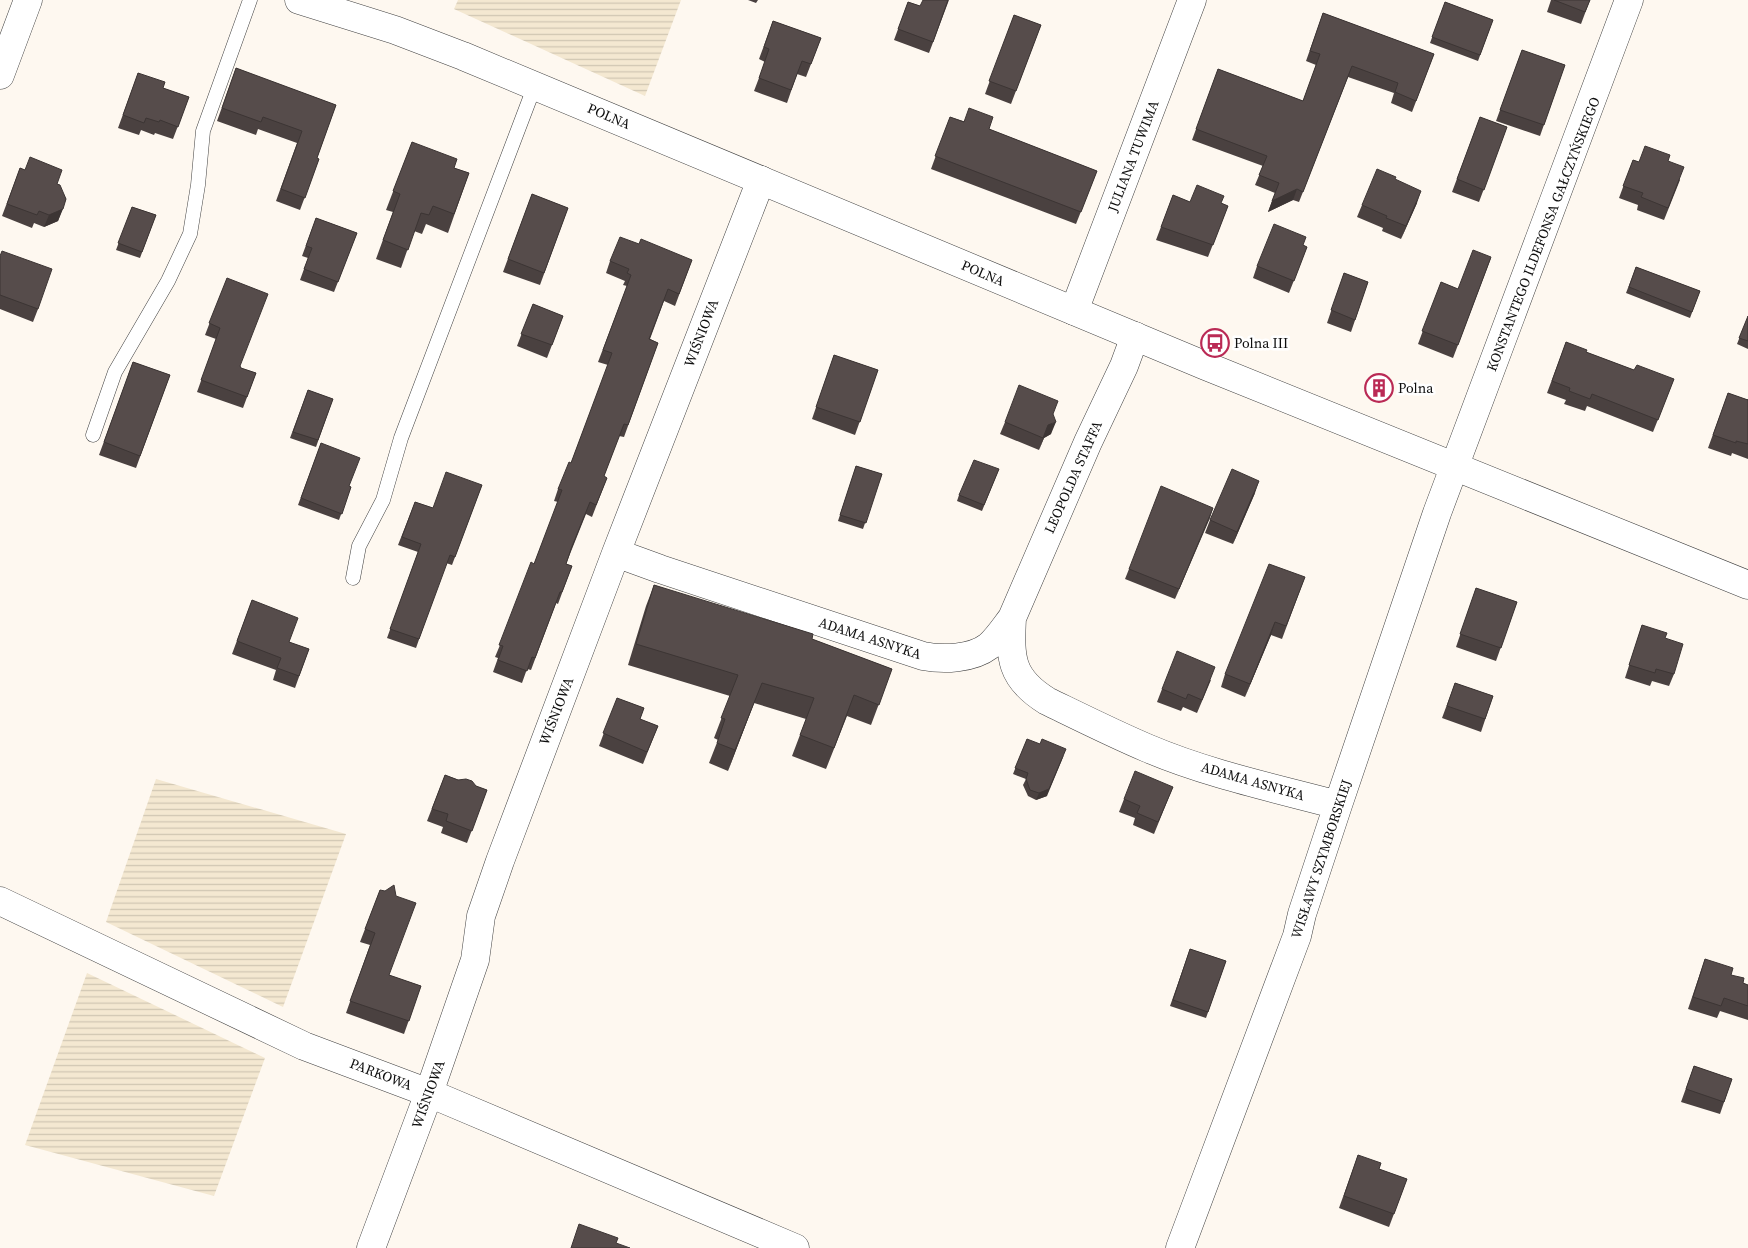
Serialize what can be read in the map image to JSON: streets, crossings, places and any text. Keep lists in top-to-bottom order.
{
  "streets": {
    "street": [
      "POLNA",
      "JULIANA TUWIMA",
      "KONSTANTEGO ILDEFONSA GAŁCZYŃSKIEGO",
      "WIŚNIOWA",
      "LEOPOLDA STAFFA",
      "ADAMA ASNYKA",
      "WISŁAWY SZYMBORSKIEJ",
      "PARKOWA"
    ]
  },
  "crossings": [
    ["POLNA", "JULIANA TUWIMA"],
    ["POLNA", "KONSTANTEGO ILDEFONSA GAŁCZYŃSKIEGO"],
    ["POLNA", "WIŚNIOWA"],
    ["POLNA", "LEOPOLDA STAFFA"],
    ["POLNA", "WISŁAWY SZYMBORSKIEJ"],
    ["KONSTANTEGO ILDEFONSA GAŁCZYŃSKIEGO", "WISŁAWY SZYMBORSKIEJ"],
    ["WIŚNIOWA", "ADAMA ASNYKA"],
    ["WIŚNIOWA", "PARKOWA"],
    ["LEOPOLDA STAFFA", "ADAMA ASNYKA"],
    ["ADAMA ASNYKA", "WISŁAWY SZYMBORSKIEJ"]
  ],
  "places": {
    "bus stop": ["Polna III"],
    "building": ["Polna"]
  }
}
